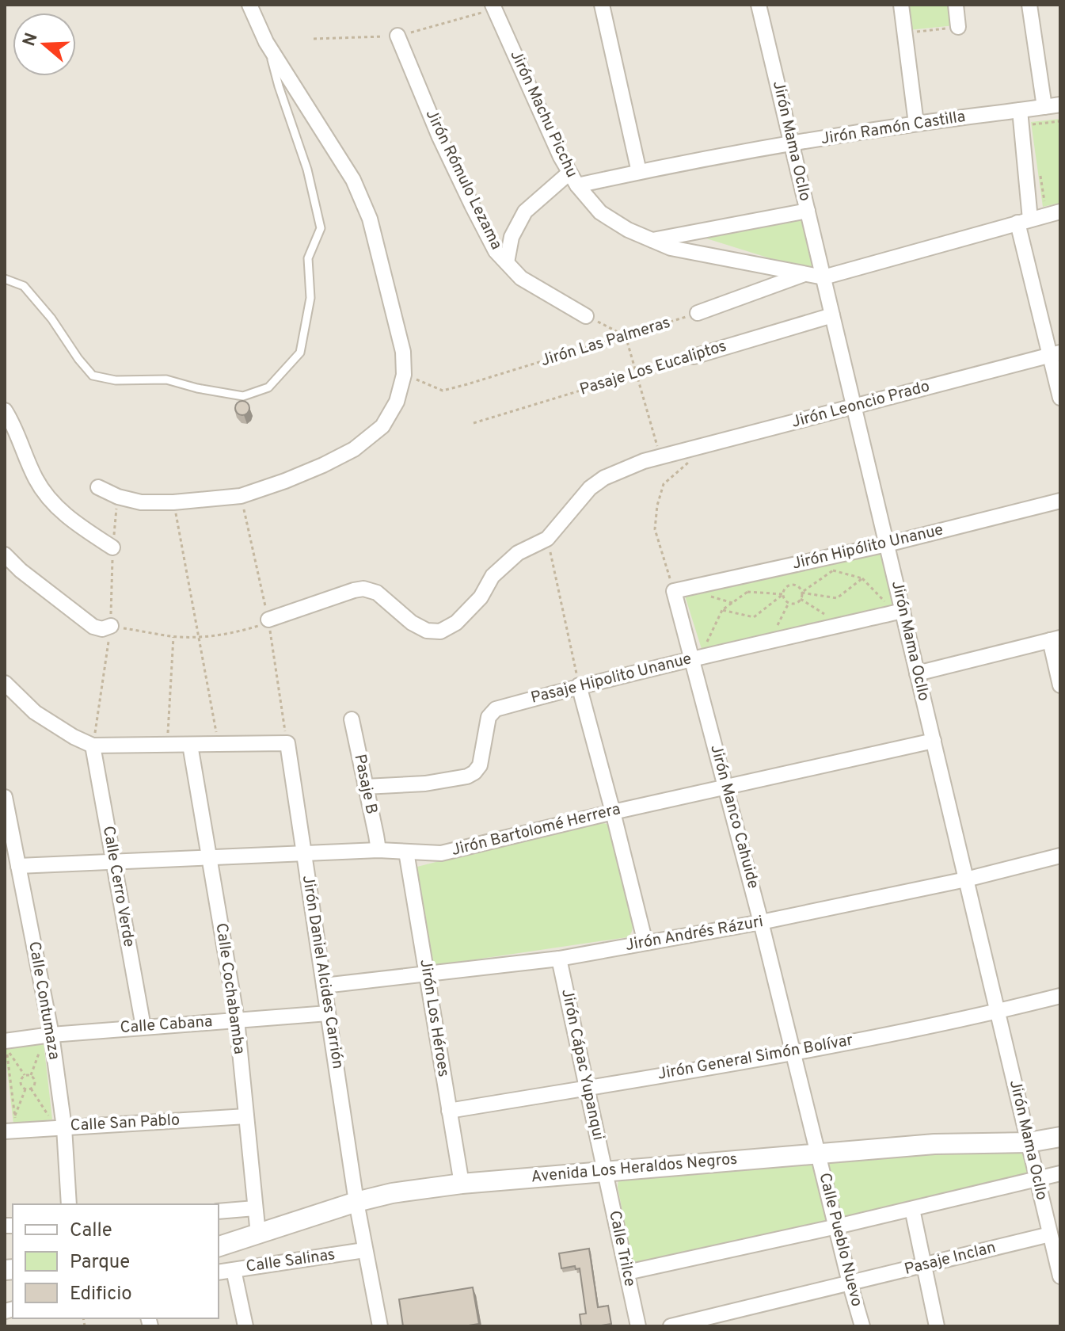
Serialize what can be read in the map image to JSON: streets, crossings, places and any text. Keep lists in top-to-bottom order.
{
  "streets": {
    "street": [
      "Jirón Machu Picchu",
      "Jirón Ramón Castilla",
      "Jirón Mama Ocllo",
      "Jirón Rómulo Lezama",
      "Pasaje Los Eucaliptos",
      "Jirón Leoncio Prado",
      "Jirón Hipólito Unanue",
      "Pasaje Hipolito Unanue",
      "Pasaje B",
      "Jirón Manco Cahuide",
      "Jirón Bartolomé Herrera",
      "Calle Cerro Verde",
      "Jirón Andrés Rázuri",
      "Jirón Daniel Alcides Carrión",
      "Calle Cochabamba",
      "Calle Contumaza",
      "Jirón Los Héroes",
      "Calle Cabana",
      "Jirón General Simón Bolívar",
      "Jirón Cápac Yupanqui",
      "Calle San Pablo",
      "Avenida Los Heraldos Negros",
      "Calle Pueblo Nuevo",
      "Calle Trilce",
      "Pasaje Inclan",
      "Calle Salinas"
    ],
    "path": ["Jirón Las Palmeras"]
  },
  "crossings": [
    ["Jirón Machu Picchu", "Jirón Ramón Castilla"],
    ["Jirón Machu Picchu", "Jirón Mama Ocllo"],
    ["Jirón Ramón Castilla", "Jirón Mama Ocllo"],
    ["Jirón Mama Ocllo", "Pasaje Los Eucaliptos"],
    ["Jirón Mama Ocllo", "Jirón Leoncio Prado"],
    ["Jirón Mama Ocllo", "Jirón Hipólito Unanue"],
    ["Jirón Mama Ocllo", "Pasaje Hipolito Unanue"],
    ["Jirón Mama Ocllo", "Jirón Bartolomé Herrera"],
    ["Jirón Mama Ocllo", "Jirón Andrés Rázuri"],
    ["Jirón Mama Ocllo", "Jirón General Simón Bolívar"],
    ["Jirón Mama Ocllo", "Avenida Los Heraldos Negros"],
    ["Jirón Mama Ocllo", "Pasaje Inclan"],
    ["Jirón Hipólito Unanue", "Jirón Manco Cahuide"],
    ["Pasaje Hipolito Unanue", "Pasaje B"],
    ["Pasaje Hipolito Unanue", "Jirón Manco Cahuide"],
    ["Pasaje B", "Jirón Bartolomé Herrera"],
    ["Jirón Manco Cahuide", "Jirón Bartolomé Herrera"],
    ["Jirón Manco Cahuide", "Jirón Andrés Rázuri"],
    ["Jirón Manco Cahuide", "Jirón General Simón Bolívar"],
    ["Jirón Manco Cahuide", "Avenida Los Heraldos Negros"],
    ["Jirón Manco Cahuide", "Calle Pueblo Nuevo"],
    ["Jirón Bartolomé Herrera", "Calle Cerro Verde"],
    ["Jirón Bartolomé Herrera", "Jirón Daniel Alcides Carrión"],
    ["Jirón Bartolomé Herrera", "Calle Cochabamba"],
    ["Jirón Bartolomé Herrera", "Calle Contumaza"],
    ["Jirón Bartolomé Herrera", "Jirón Los Héroes"],
    ["Calle Cerro Verde", "Calle Cabana"],
    ["Jirón Andrés Rázuri", "Jirón Daniel Alcides Carrión"],
    ["Jirón Andrés Rázuri", "Jirón Los Héroes"],
    ["Jirón Andrés Rázuri", "Jirón Cápac Yupanqui"],
    ["Jirón Daniel Alcides Carrión", "Calle Cabana"],
    ["Jirón Daniel Alcides Carrión", "Avenida Los Heraldos Negros"],
    ["Jirón Daniel Alcides Carrión", "Calle Salinas"],
    ["Calle Cochabamba", "Calle Cabana"],
    ["Calle Cochabamba", "Calle San Pablo"],
    ["Calle Cochabamba", "Avenida Los Heraldos Negros"],
    ["Calle Contumaza", "Calle Cabana"],
    ["Calle Contumaza", "Calle San Pablo"],
    ["Jirón Los Héroes", "Jirón General Simón Bolívar"],
    ["Jirón Los Héroes", "Avenida Los Heraldos Negros"],
    ["Jirón General Simón Bolívar", "Jirón Cápac Yupanqui"],
    ["Jirón Cápac Yupanqui", "Avenida Los Heraldos Negros"],
    ["Jirón Cápac Yupanqui", "Calle Trilce"],
    ["Avenida Los Heraldos Negros", "Calle Pueblo Nuevo"],
    ["Avenida Los Heraldos Negros", "Calle Trilce"],
    ["Calle Pueblo Nuevo", "Pasaje Inclan"]
  ],
  "legend": ["Calle", "Parque", "Edificio"],
  "north": "left"
}
